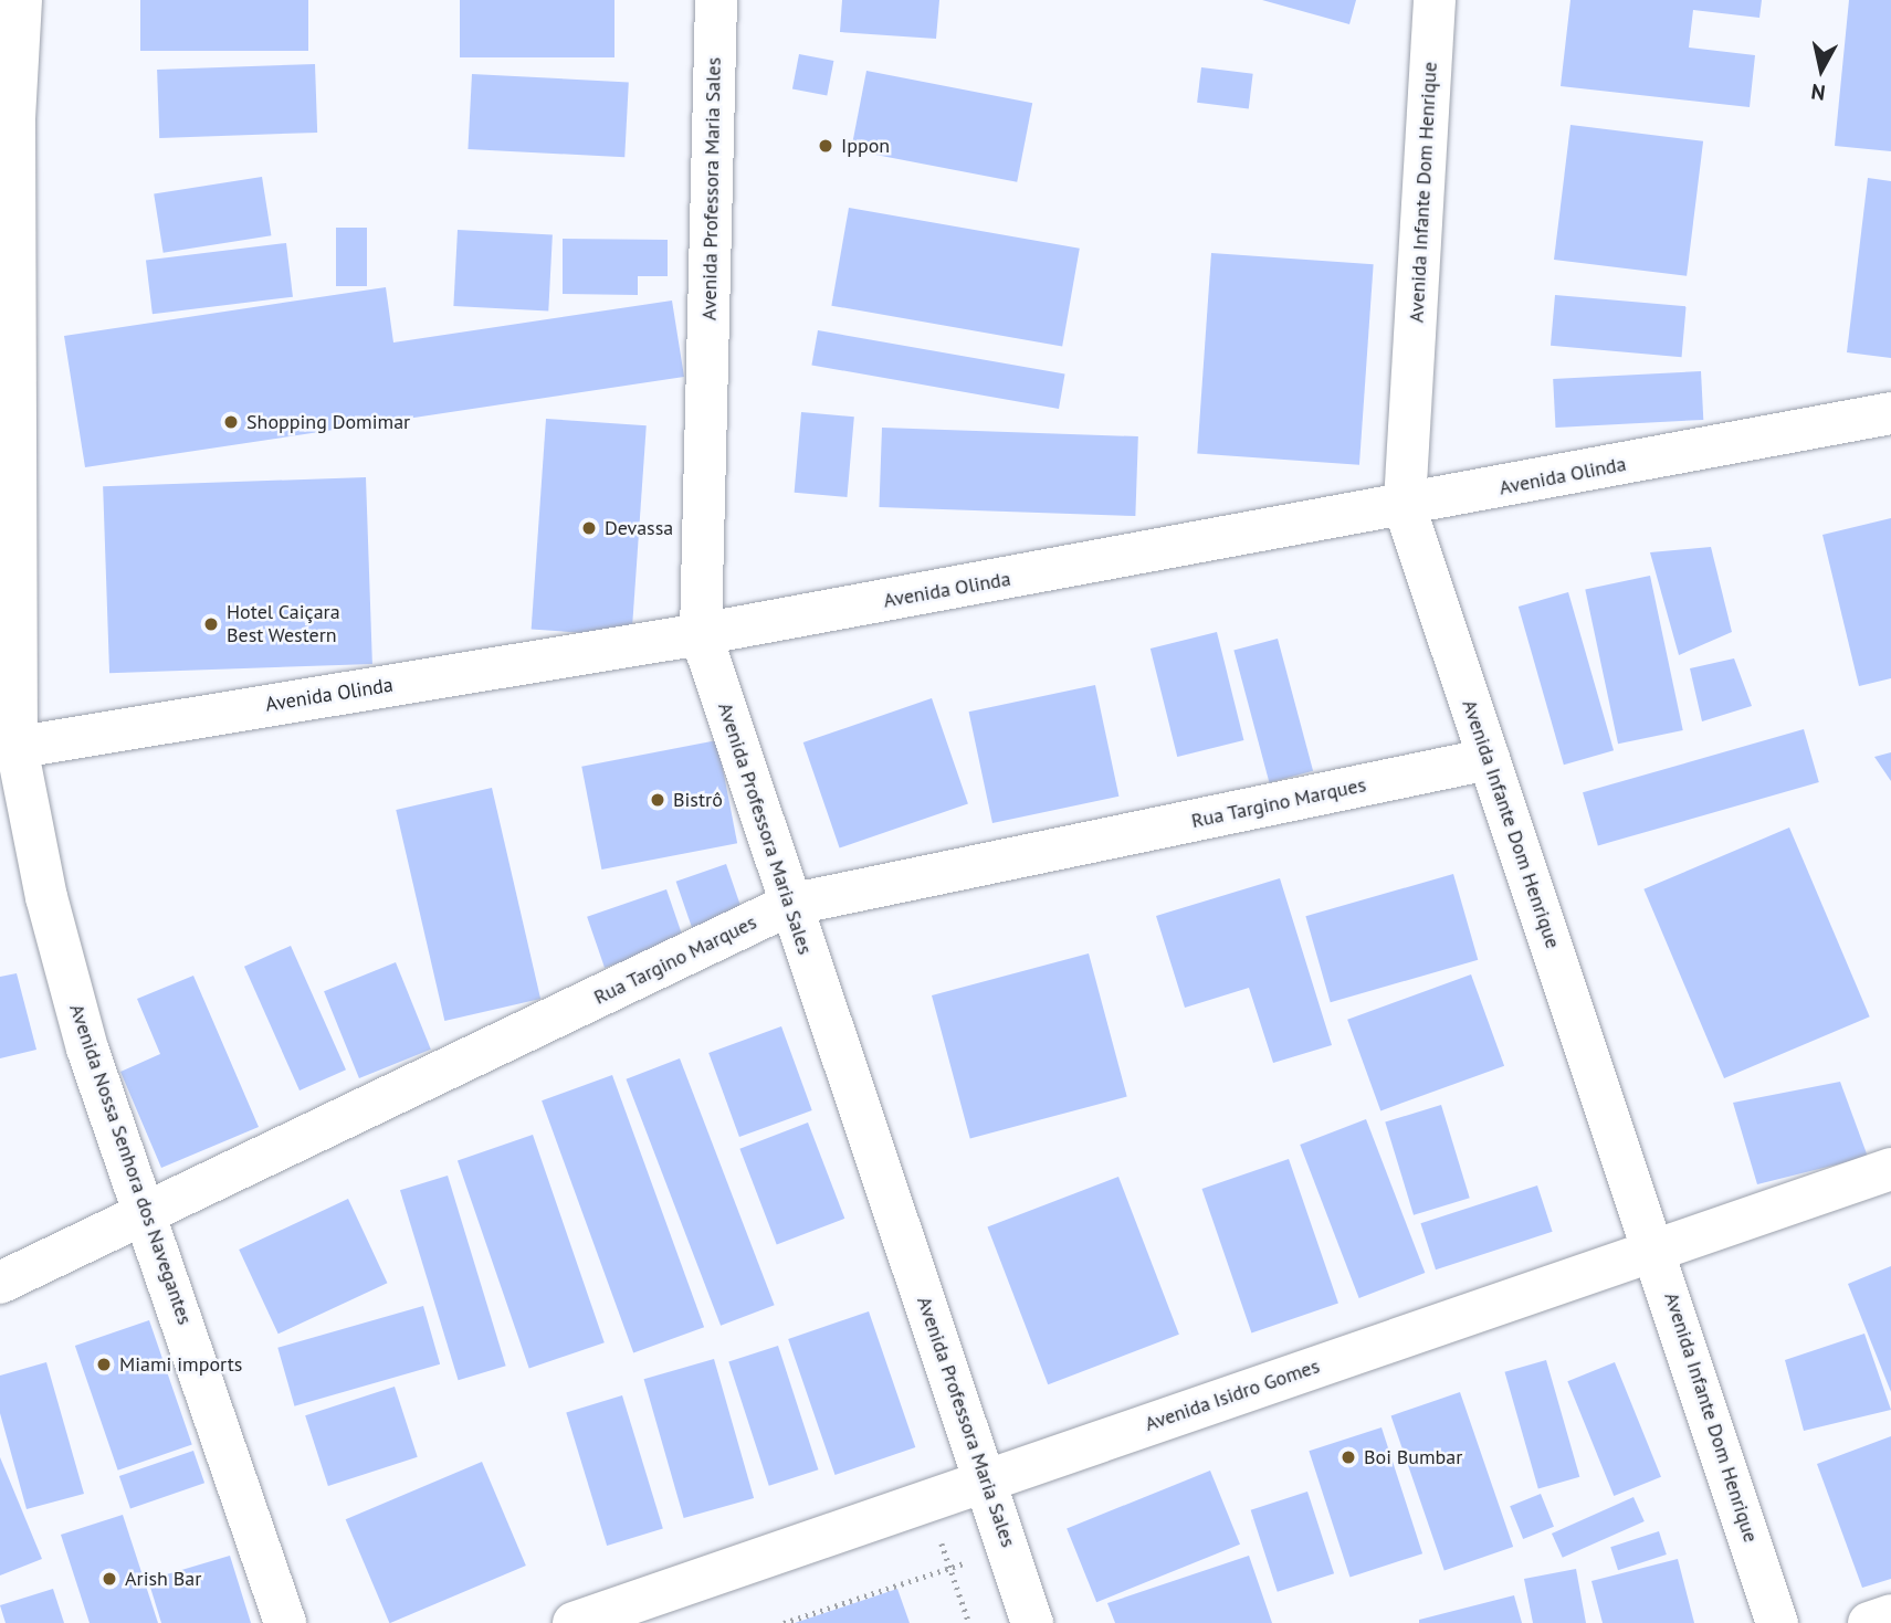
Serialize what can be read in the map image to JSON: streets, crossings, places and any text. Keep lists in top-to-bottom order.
{
  "streets": {
    "main road": [
      "Avenida Professora Maria Sales",
      "Avenida Infante Dom Henrique",
      "Avenida Olinda",
      "Rua Targino Marques",
      "Avenida Nossa Senhora dos Navegantes",
      "Avenida Isidro Gomes"
    ]
  },
  "crossings": [
    ["Avenida Professora Maria Sales", "Avenida Olinda"],
    ["Avenida Professora Maria Sales", "Rua Targino Marques"],
    ["Avenida Professora Maria Sales", "Avenida Isidro Gomes"],
    ["Avenida Infante Dom Henrique", "Avenida Olinda"],
    ["Avenida Infante Dom Henrique", "Rua Targino Marques"],
    ["Avenida Infante Dom Henrique", "Avenida Isidro Gomes"],
    ["Avenida Olinda", "Avenida Nossa Senhora dos Navegantes"],
    ["Rua Targino Marques", "Avenida Nossa Senhora dos Navegantes"]
  ],
  "places": [
    "Ippon",
    "Shopping Domimar",
    "Devassa",
    "Hotel Caiçara Best Western",
    "Bistrô",
    "Miami imports",
    "Boi Bumbar",
    "Arish Bar"
  ],
  "north": "bottom"
}
